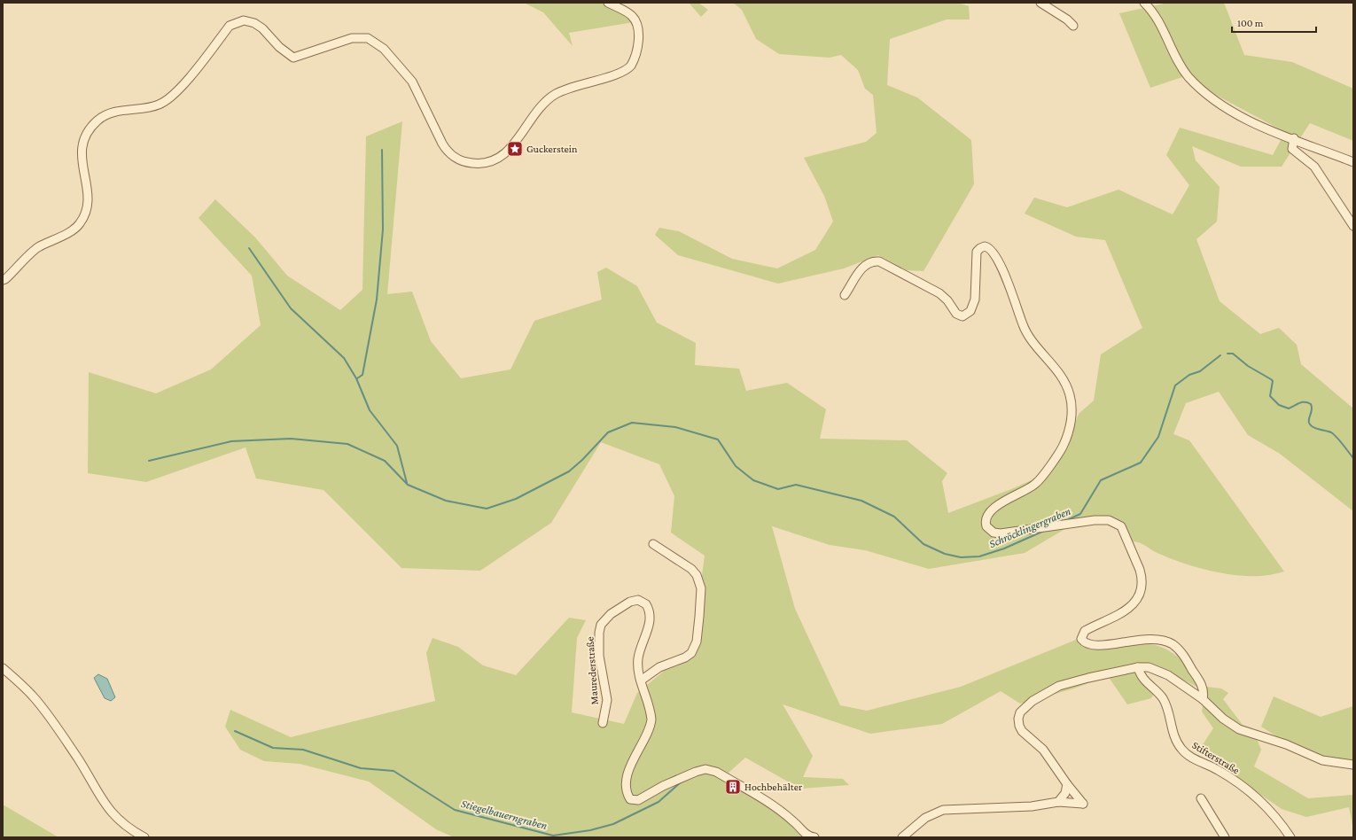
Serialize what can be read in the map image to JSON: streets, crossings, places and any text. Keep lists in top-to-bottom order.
{
  "streets": {
    "street": ["Maurederstraße", "Stifterstraße"]
  },
  "water": ["Schröcklingergraben", "Stiegelbauerngraben"],
  "places": {
    "place": ["Guckerstein"],
    "building": ["Hochbehälter"]
  },
  "scale_bar": "100 m"
}
